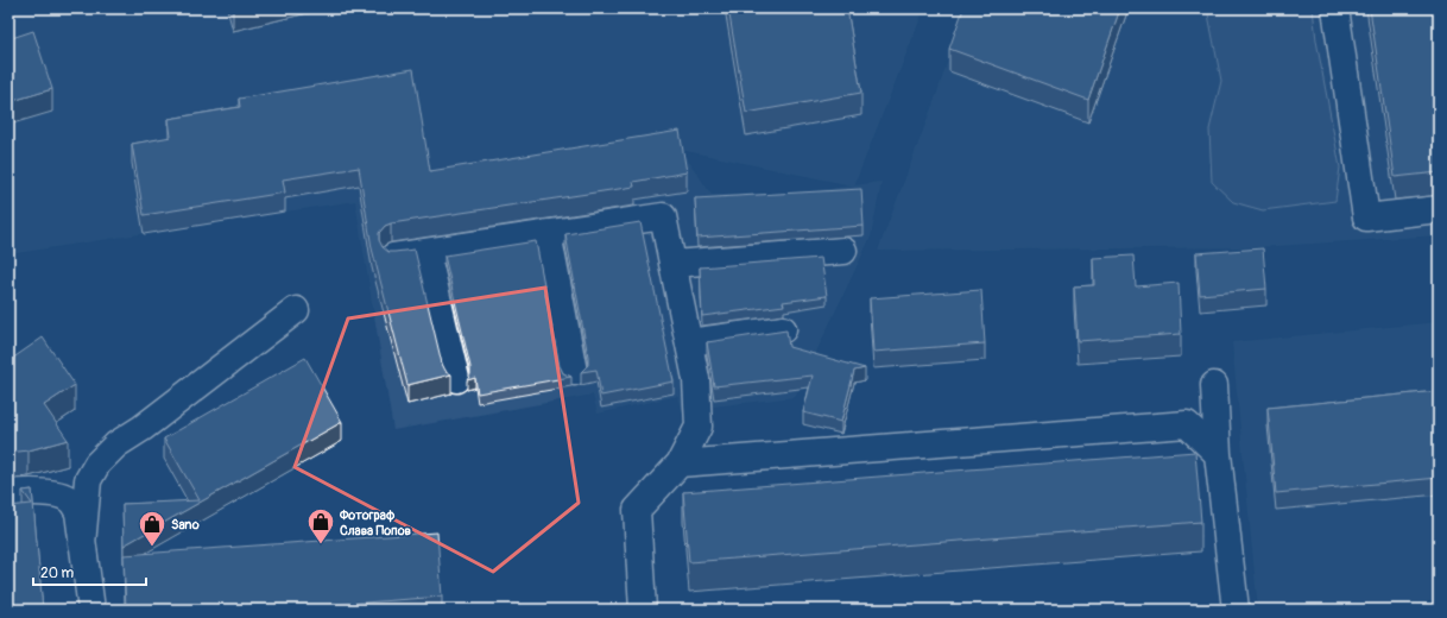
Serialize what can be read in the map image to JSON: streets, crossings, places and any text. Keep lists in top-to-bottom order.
{
  "places": {
    "shop": ["Фотограф Слава Попов", "Sano"]
  },
  "scale_bar": "20 m"
}
